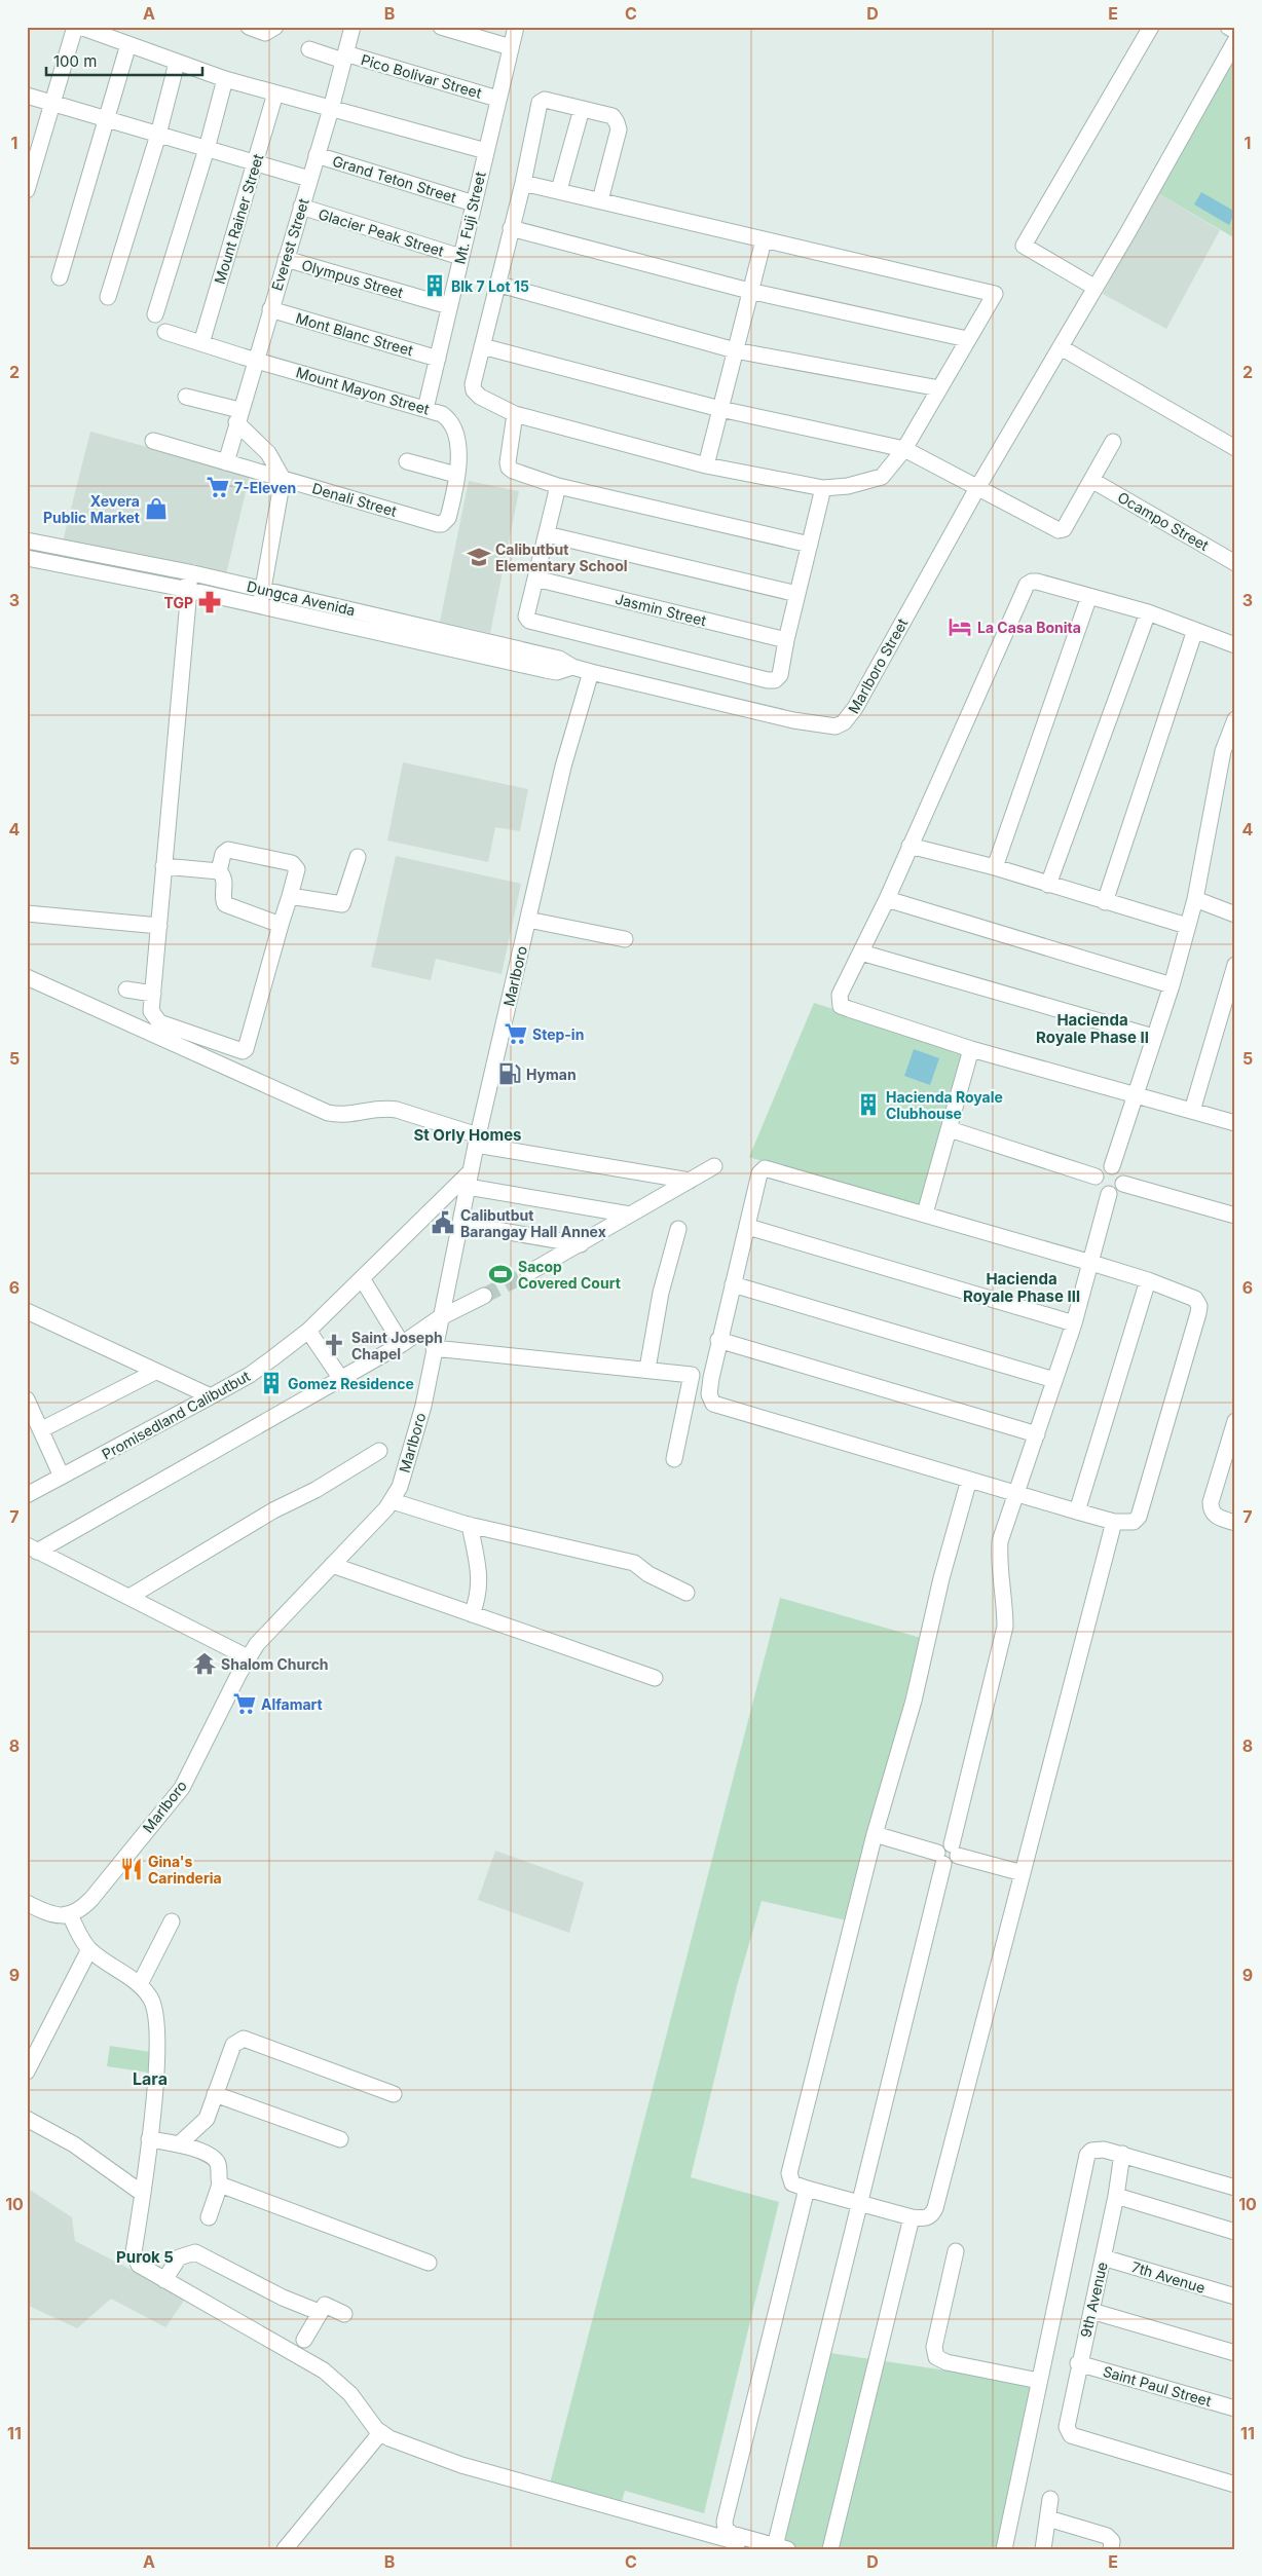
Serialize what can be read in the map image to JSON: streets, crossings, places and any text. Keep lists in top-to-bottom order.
{
  "streets": {
    "street": [
      "Pico Bolivar Street",
      "Grand Teton Street",
      "Mt. Fuji Street",
      "Mount Rainer Street",
      "Glacier Peak Street",
      "Everest Street",
      "Olympus Street",
      "Mont Blanc Street",
      "Mount Mayon Street",
      "Denali Street",
      "Ocampo Street",
      "Dungca Avenida",
      "Jasmin Street",
      "Marlboro Street",
      "Marlboro",
      "Promisedland Calibutbut",
      "7th Avenue",
      "9th Avenue",
      "Saint Paul Street"
    ]
  },
  "crossings": [
    ["Pico Bolivar Street", "Mt. Fuji Street"],
    ["Pico Bolivar Street", "Everest Street"],
    ["Grand Teton Street", "Mt. Fuji Street"],
    ["Grand Teton Street", "Everest Street"],
    ["Mt. Fuji Street", "Glacier Peak Street"],
    ["Mt. Fuji Street", "Olympus Street"],
    ["Mt. Fuji Street", "Mont Blanc Street"],
    ["Mt. Fuji Street", "Mount Mayon Street"],
    ["Mount Rainer Street", "Mount Mayon Street"],
    ["Glacier Peak Street", "Everest Street"],
    ["Everest Street", "Olympus Street"],
    ["Everest Street", "Mont Blanc Street"],
    ["Everest Street", "Mount Mayon Street"],
    ["Everest Street", "Denali Street"],
    ["Mount Mayon Street", "Denali Street"],
    ["Dungca Avenida", "Marlboro Street"],
    ["Dungca Avenida", "Marlboro"],
    ["Marlboro Street", "Marlboro"],
    ["Marlboro", "Promisedland Calibutbut"],
    ["7th Avenue", "9th Avenue"],
    ["9th Avenue", "Saint Paul Street"]
  ],
  "districts": [
    "Hacienda Royale Phase II",
    "St Orly Homes",
    "Hacienda Royale Phase Ⅲ",
    "Lara",
    "Purok 5"
  ],
  "places": {
    "building": ["Blk 7 Lot 15", "Hacienda Royale Clubhouse", "Gomez Residence"],
    "supermarket": ["7-Eleven", "Step-in", "Alfamart"],
    "shop": ["Xevera Public Market"],
    "school or university": ["Calibutbut Elementary School"],
    "pharmacy": ["TGP"],
    "hotel": ["La Casa Bonita"],
    "fuel station": ["Hyman"],
    "public building": ["Calibutbut Barangay Hall Annex"],
    "sports": ["Sacop Covered Court"],
    "church": ["Saint Joseph Chapel"],
    "temple": ["Shalom Church"],
    "restaurant": ["Gina's Carinderia"]
  },
  "scale_bar": "100 m",
  "grid": {
    "columns": [
      "A",
      "B",
      "C",
      "D",
      "E"
    ],
    "rows": [
      "1",
      "2",
      "3",
      "4",
      "5",
      "6",
      "7",
      "8",
      "9",
      "10",
      "11"
    ]
  }
}
